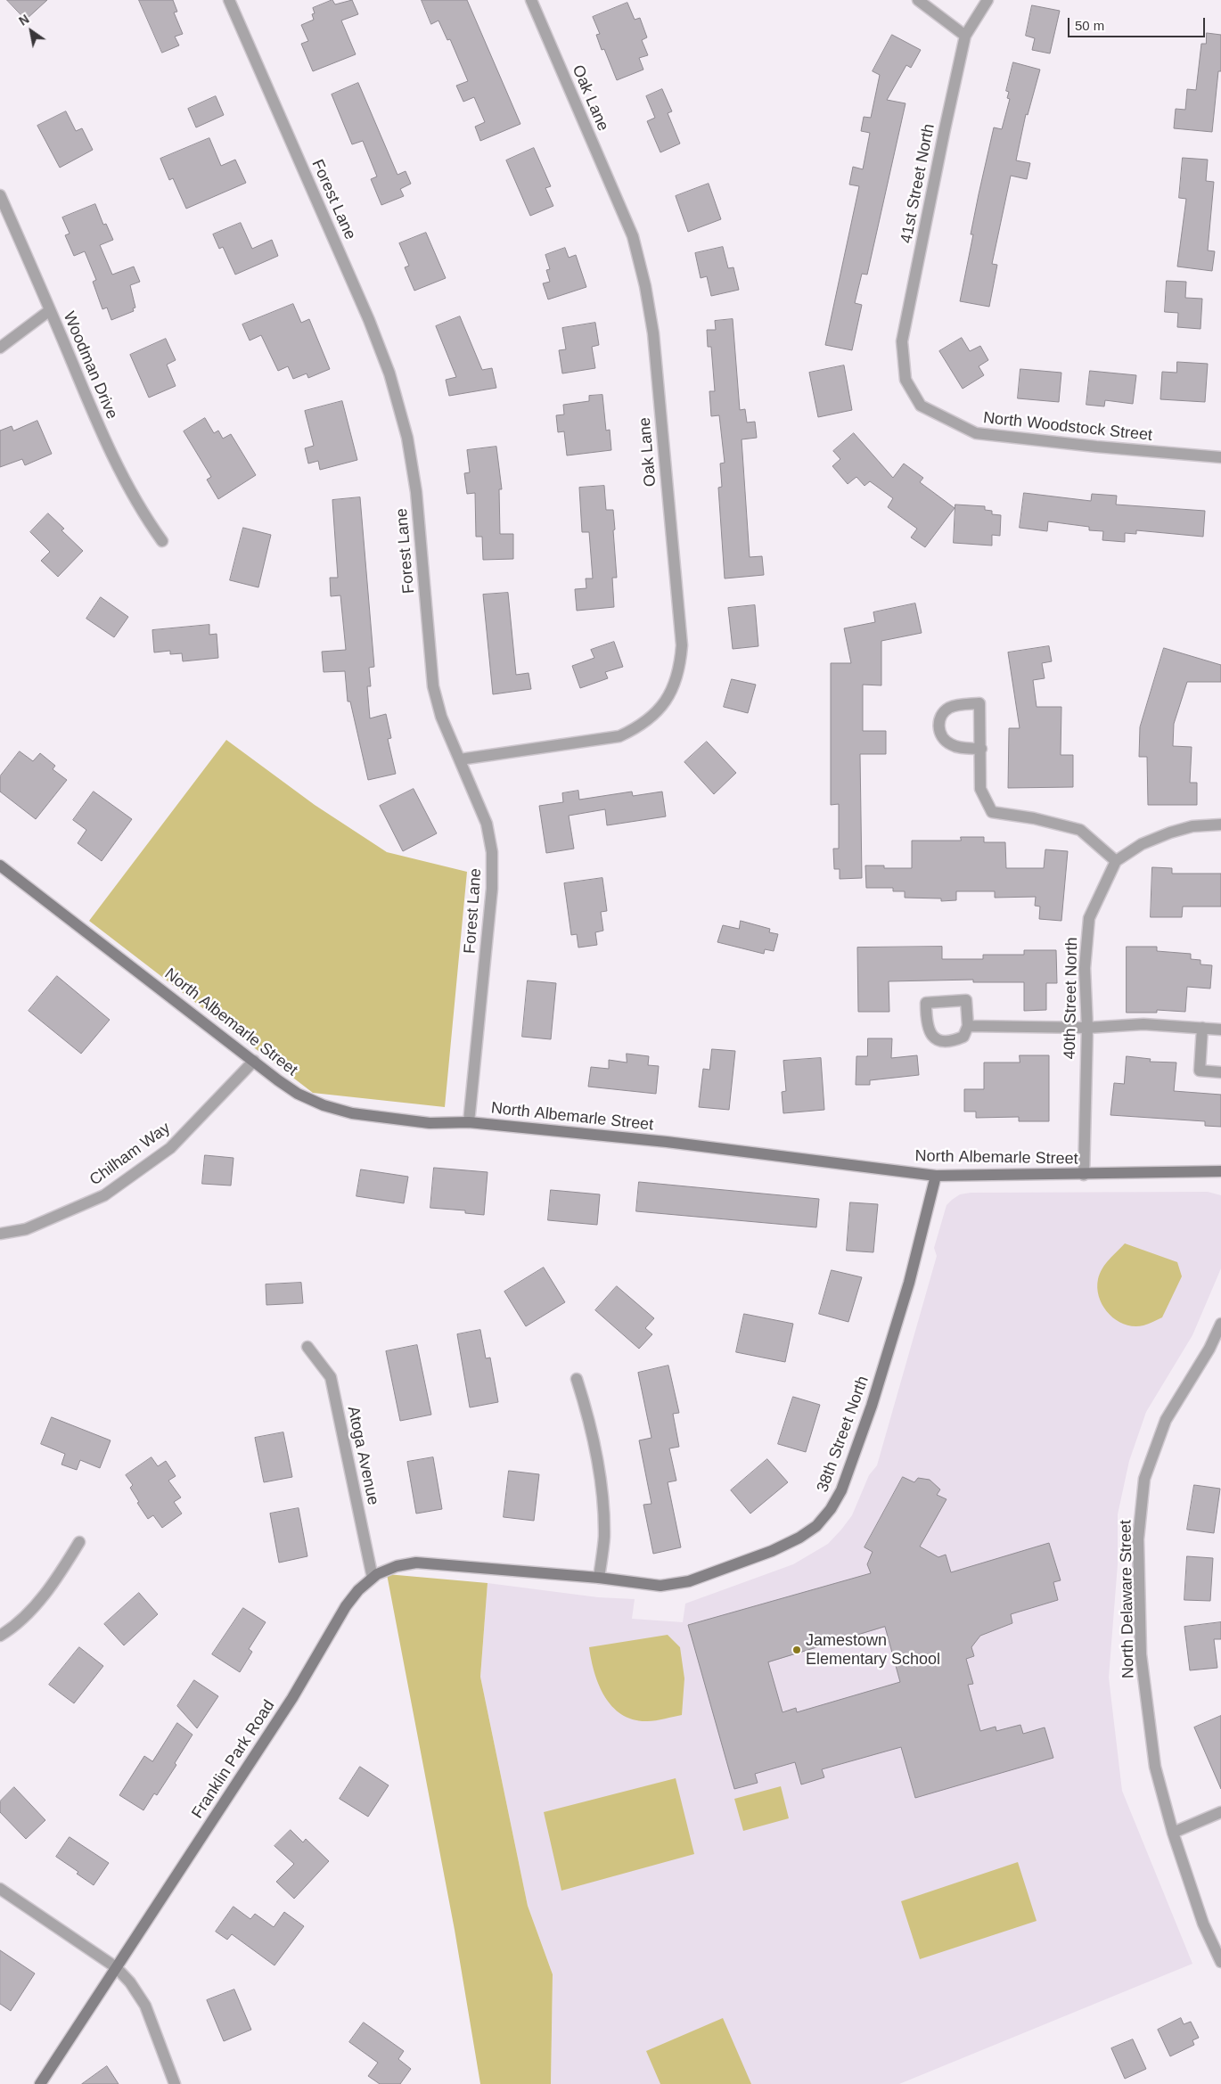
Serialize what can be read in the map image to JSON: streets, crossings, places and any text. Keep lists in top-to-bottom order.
{
  "streets": {
    "street": [
      "Oak Lane",
      "41st Street North",
      "Forest Lane",
      "Woodman Drive",
      "North Woodstock Street",
      "40th Street North",
      "North Albemarle Street",
      "Chilham Way",
      "38th Street North",
      "Atoga Avenue",
      "North Delaware Street",
      "Franklin Park Road"
    ]
  },
  "crossings": [
    ["Oak Lane", "Forest Lane"],
    ["41st Street North", "North Woodstock Street"],
    ["Forest Lane", "North Albemarle Street"],
    ["40th Street North", "North Albemarle Street"],
    ["North Albemarle Street", "Chilham Way"],
    ["North Albemarle Street", "38th Street North"],
    ["38th Street North", "Franklin Park Road"],
    ["Atoga Avenue", "Franklin Park Road"]
  ],
  "places": ["Jamestown Elementary School"],
  "scale_bar": "50 m",
  "north": "top left"
}
